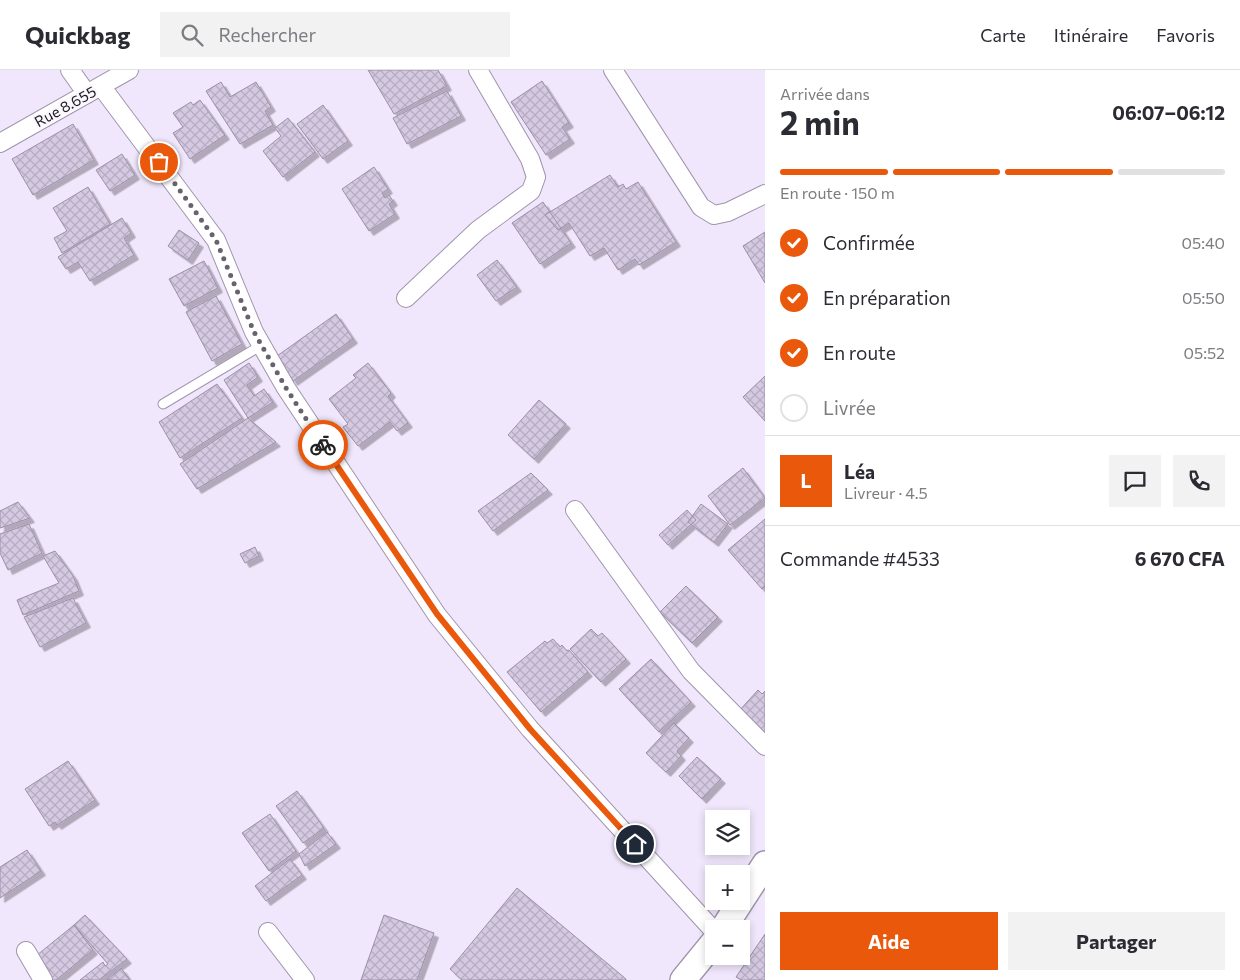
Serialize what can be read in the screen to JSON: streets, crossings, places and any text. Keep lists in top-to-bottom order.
{
  "streets": {
    "street": ["Rue 8.655"]
  },
  "page": {
    "header": "Quickbag",
    "search": "Rechercher",
    "nav": ["Carte", "Itinéraire", "Favoris"],
    "heading": ["2 min", "Arrivée dans", "06:07–06:12"],
    "panel": [
      "Léa",
      "Livreur · 4.5",
      "Commande #4533",
      "6 670 CFA"
    ],
    "bar": "En route · 150 m",
    "list": [
      ["Confirmée", "05:40"],
      ["En préparation", "05:50"],
      ["En route", "05:52"],
      "Livrée"
    ],
    "round": "L",
    "map_buttons": ["+", "−"],
    "buttons": ["Aide", "Partager"]
  }
}
